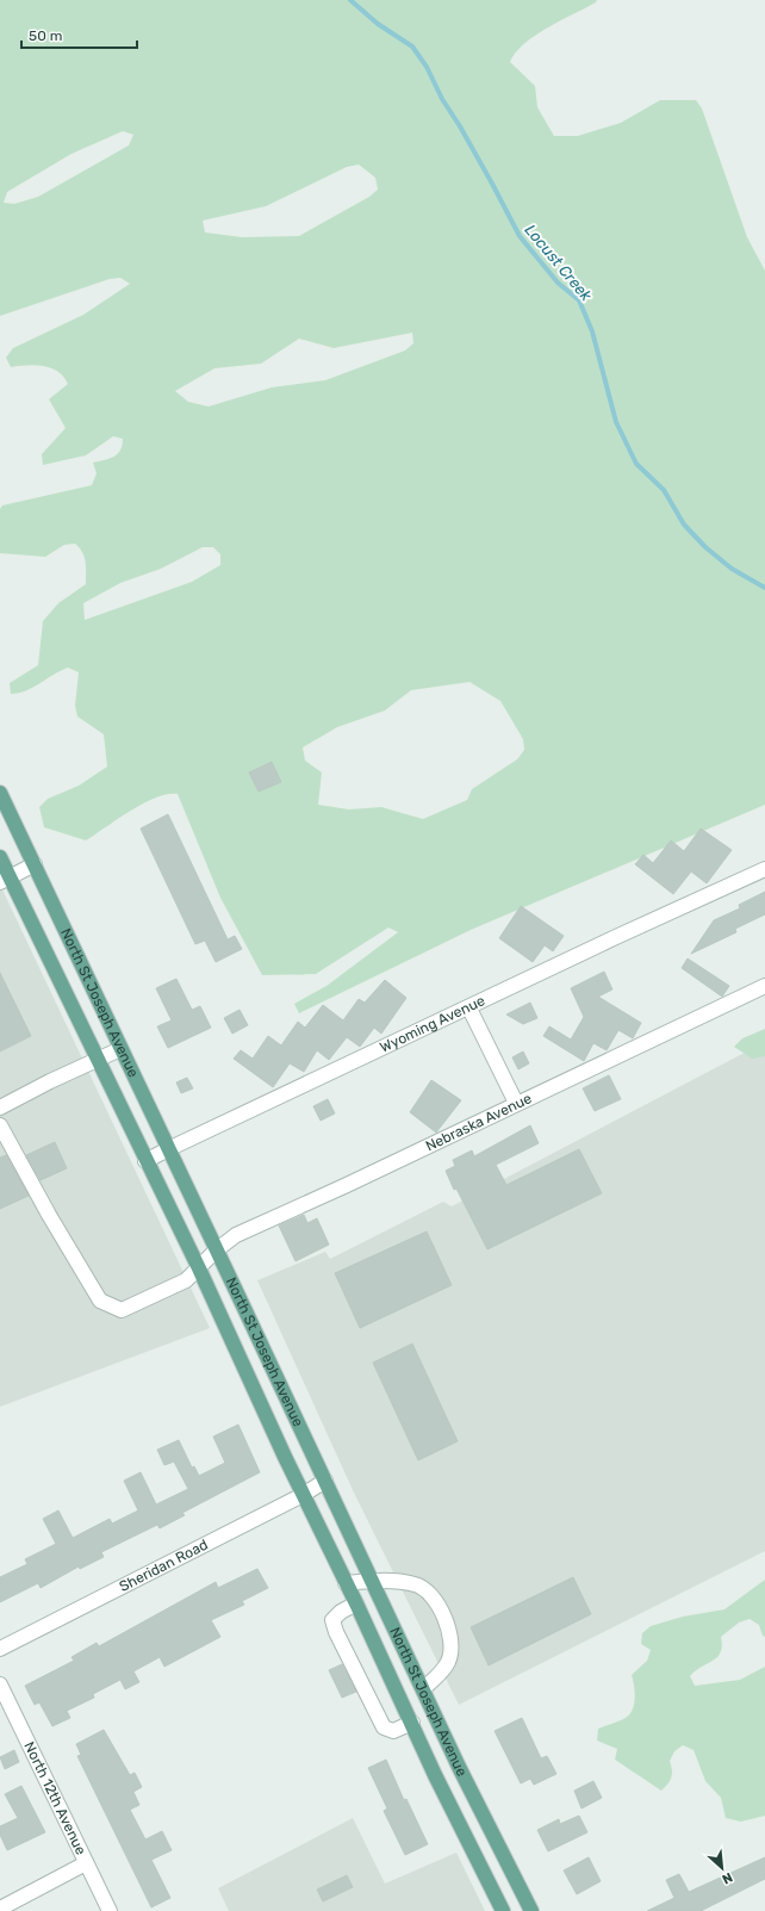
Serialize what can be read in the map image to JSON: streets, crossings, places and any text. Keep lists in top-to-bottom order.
{
  "streets": {
    "main road": ["North St Joseph Avenue"],
    "street": [
      "Wyoming Avenue",
      "Nebraska Avenue",
      "Sheridan Road",
      "North 12th Avenue"
    ]
  },
  "crossings": [
    ["North St Joseph Avenue", "Wyoming Avenue"],
    ["North St Joseph Avenue", "Nebraska Avenue"],
    ["North St Joseph Avenue", "Sheridan Road"]
  ],
  "water": ["Locust Creek"],
  "scale_bar": "50 m",
  "north": "bottom right"
}
